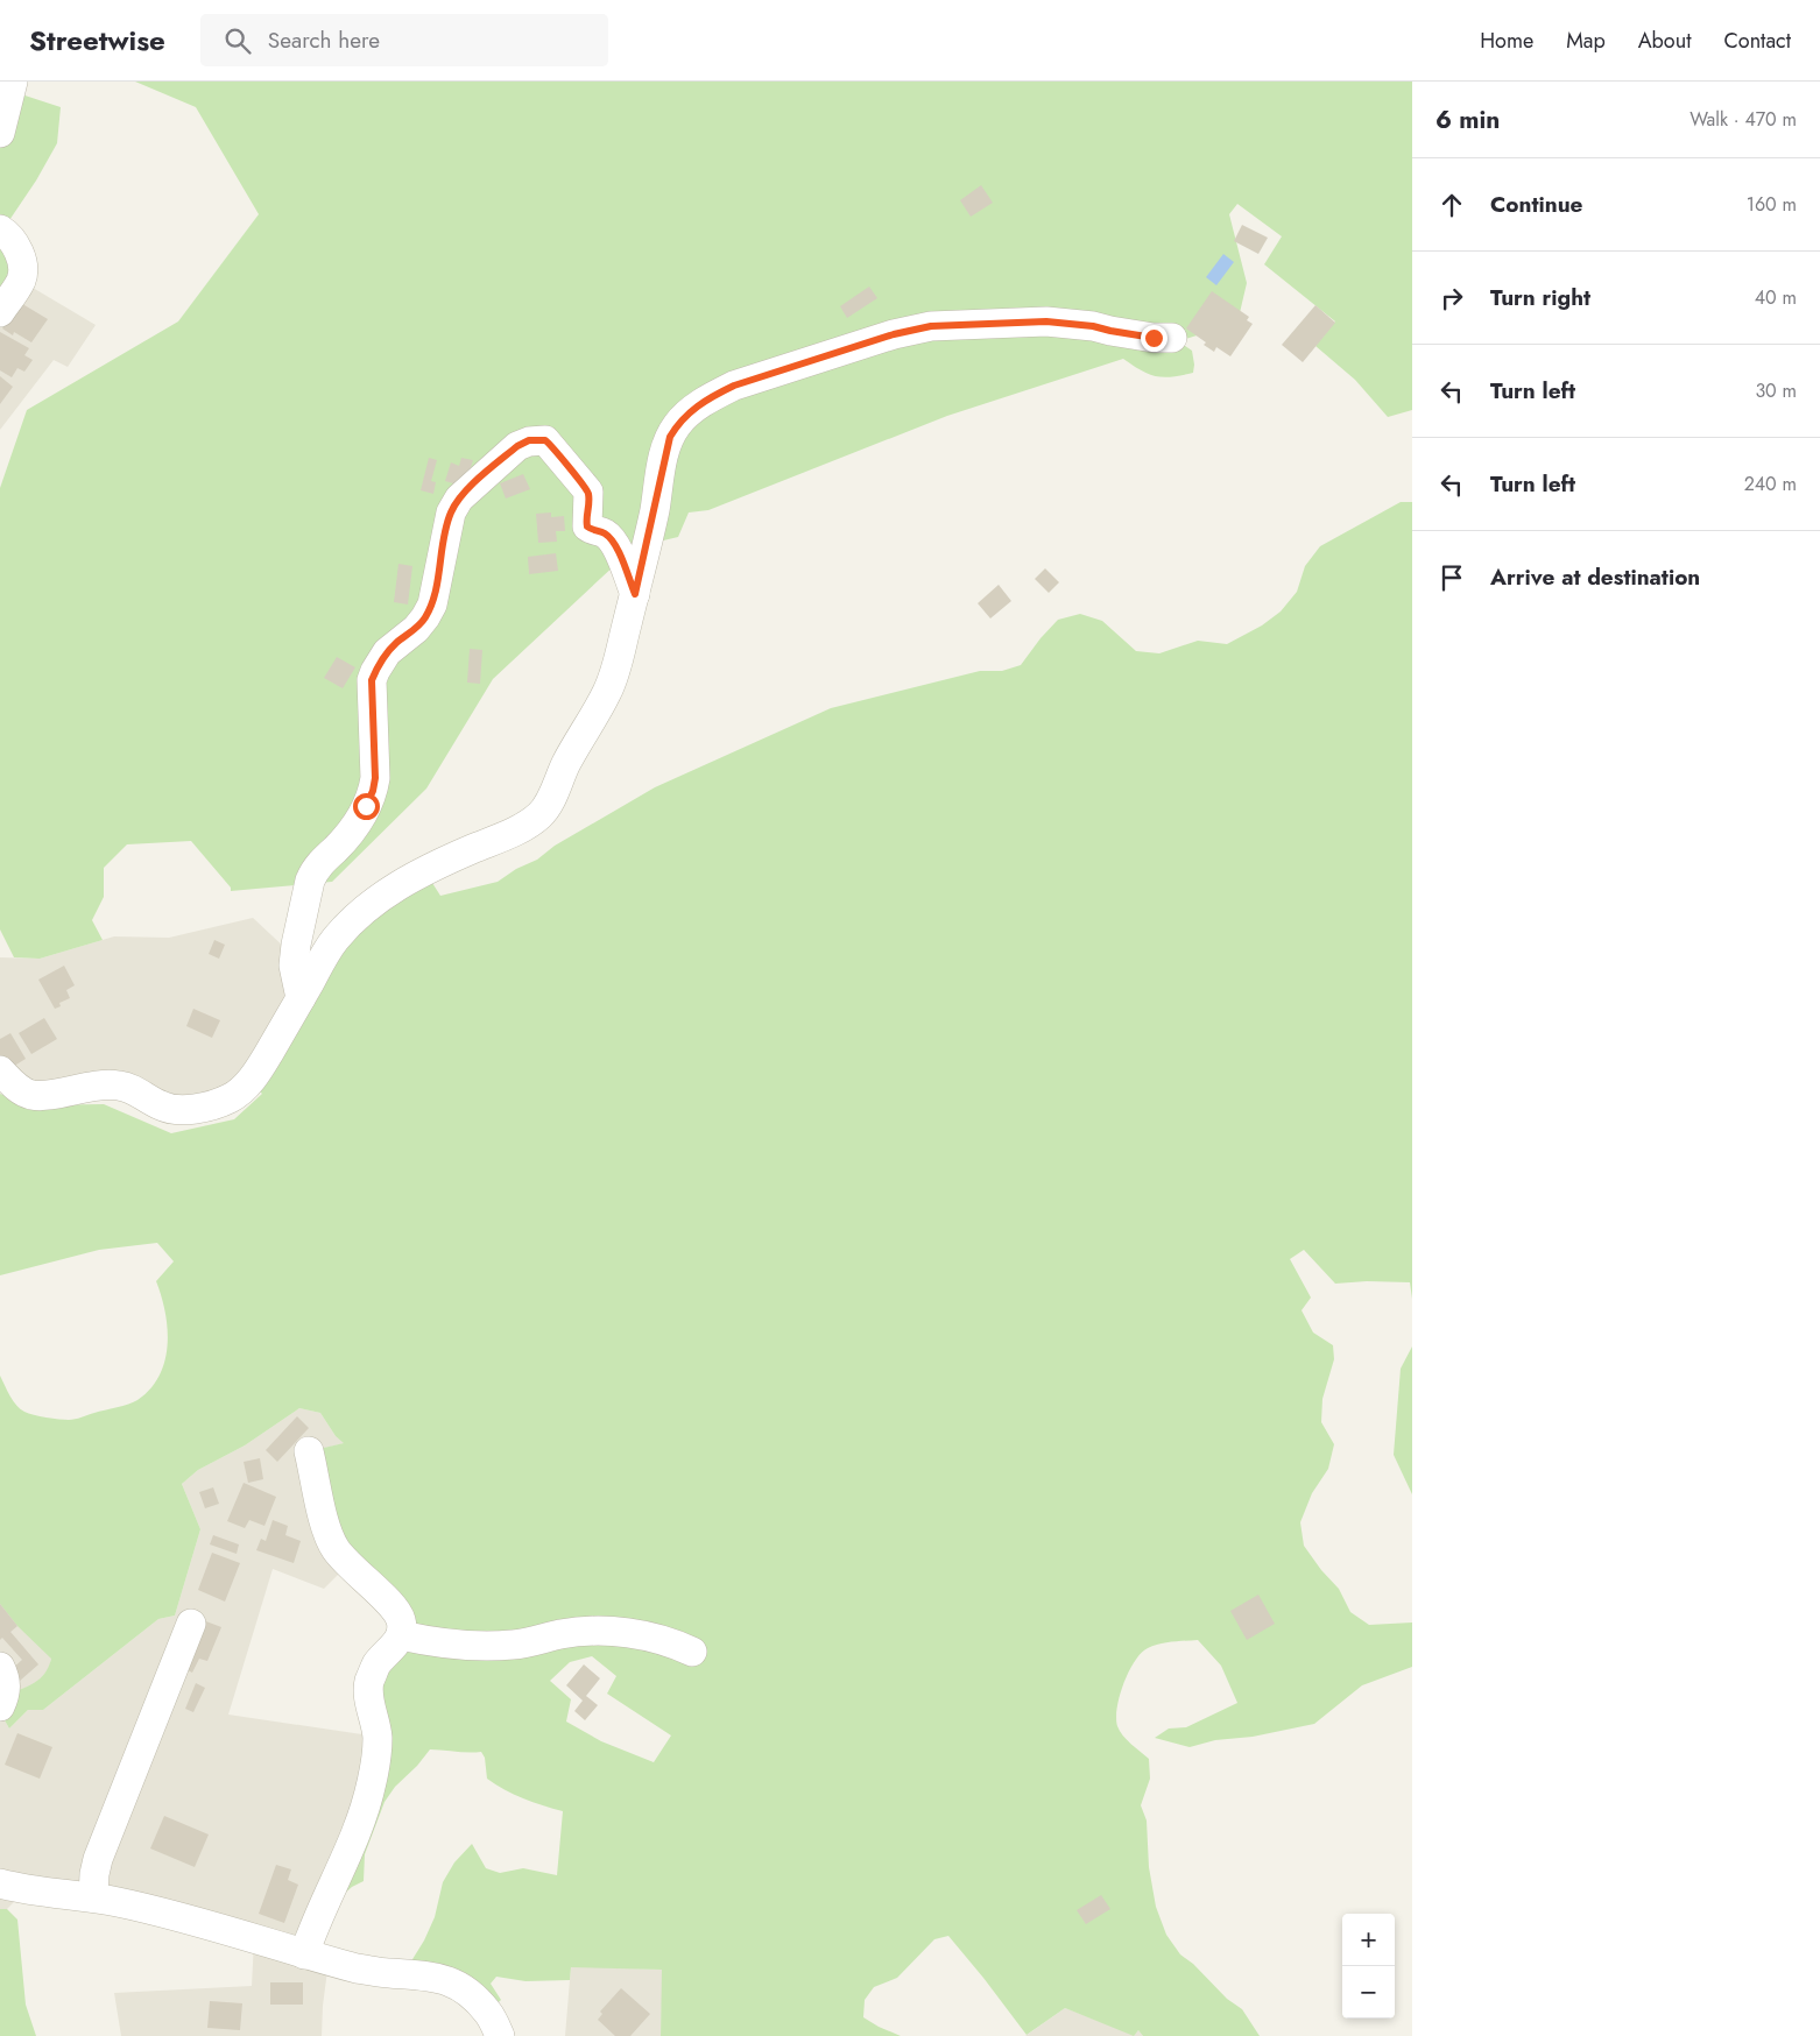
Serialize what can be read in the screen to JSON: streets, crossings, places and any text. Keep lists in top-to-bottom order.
{
  "page": {
    "header": "Streetwise",
    "search": "Search here",
    "nav": [
      "Home",
      "Map",
      "About",
      "Contact"
    ],
    "heading": ["6 min", "Walk · 470 m"],
    "list": [
      ["Continue", "160 m"],
      ["Turn right", "40 m"],
      ["Turn left", "30 m"],
      ["Turn left", "240 m"],
      "Arrive at destination"
    ],
    "map_buttons": ["+", "−"]
  }
}
